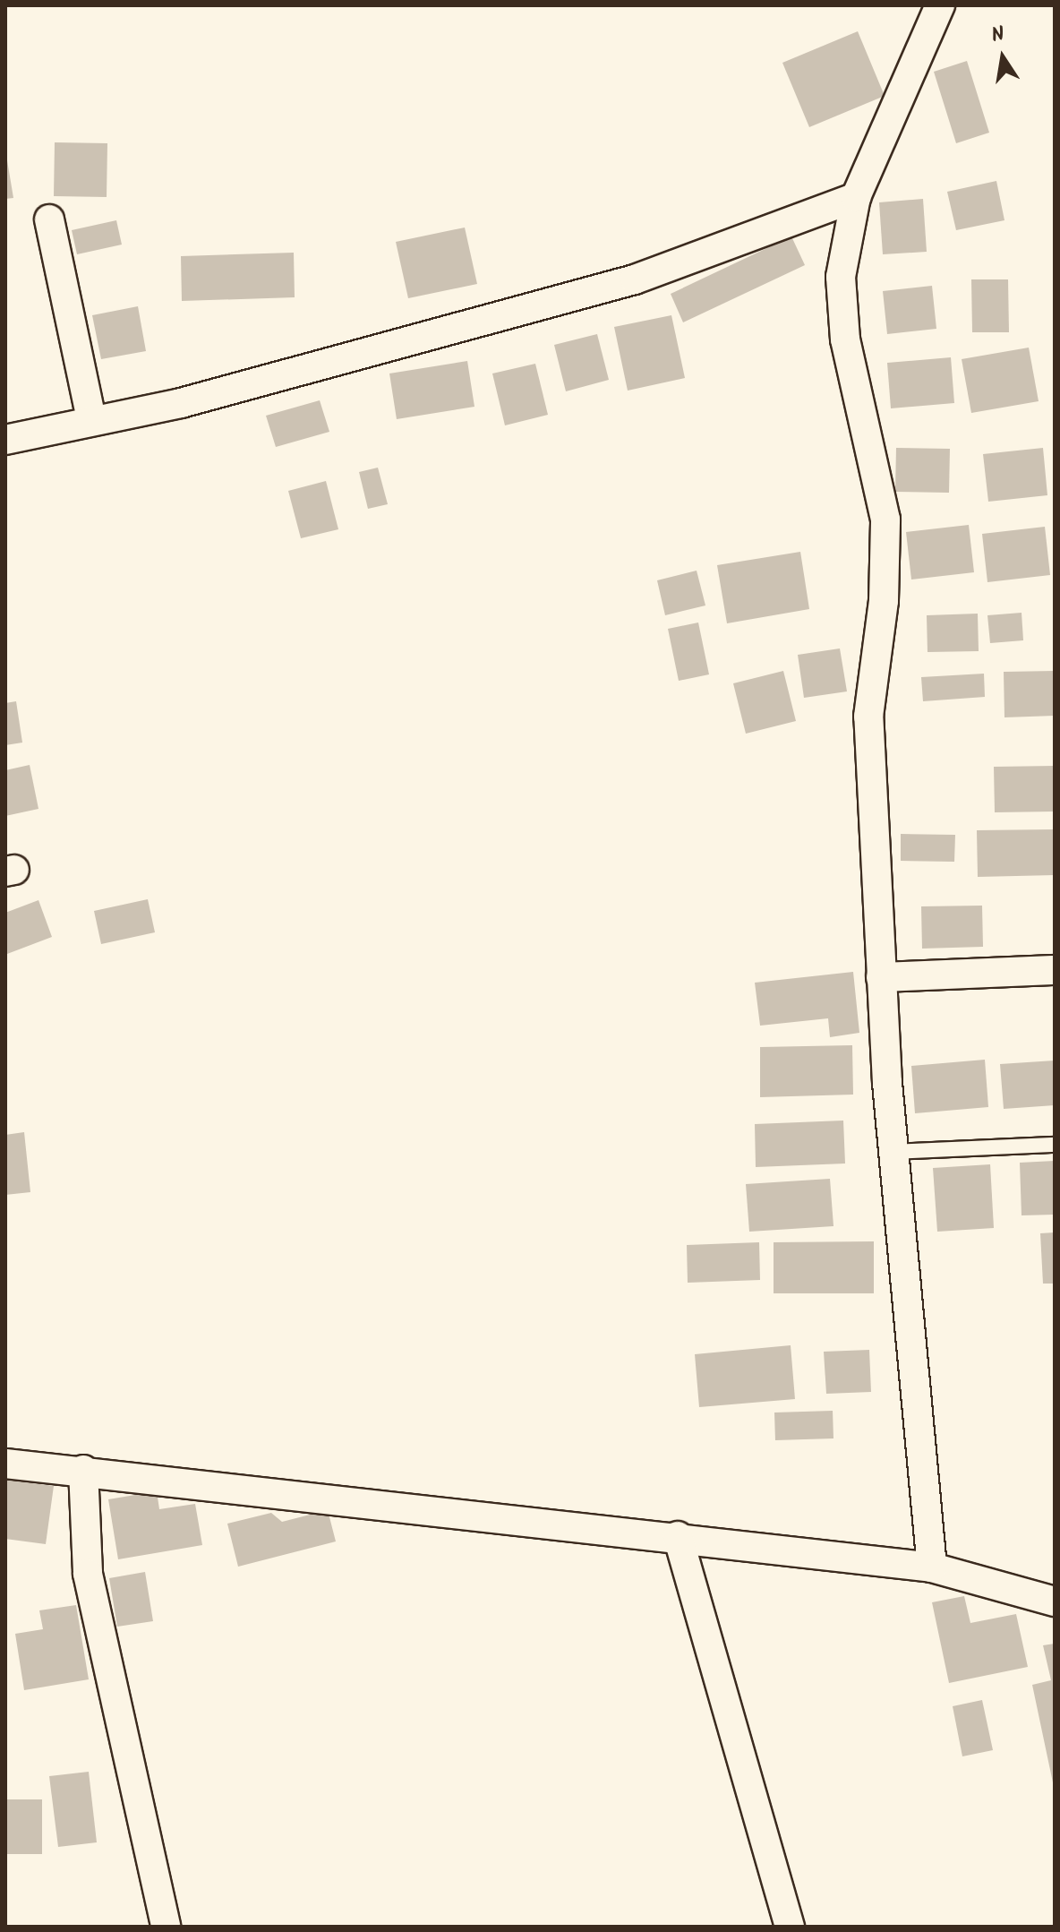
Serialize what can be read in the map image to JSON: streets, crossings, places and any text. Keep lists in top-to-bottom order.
{
  "north": "top"
}
